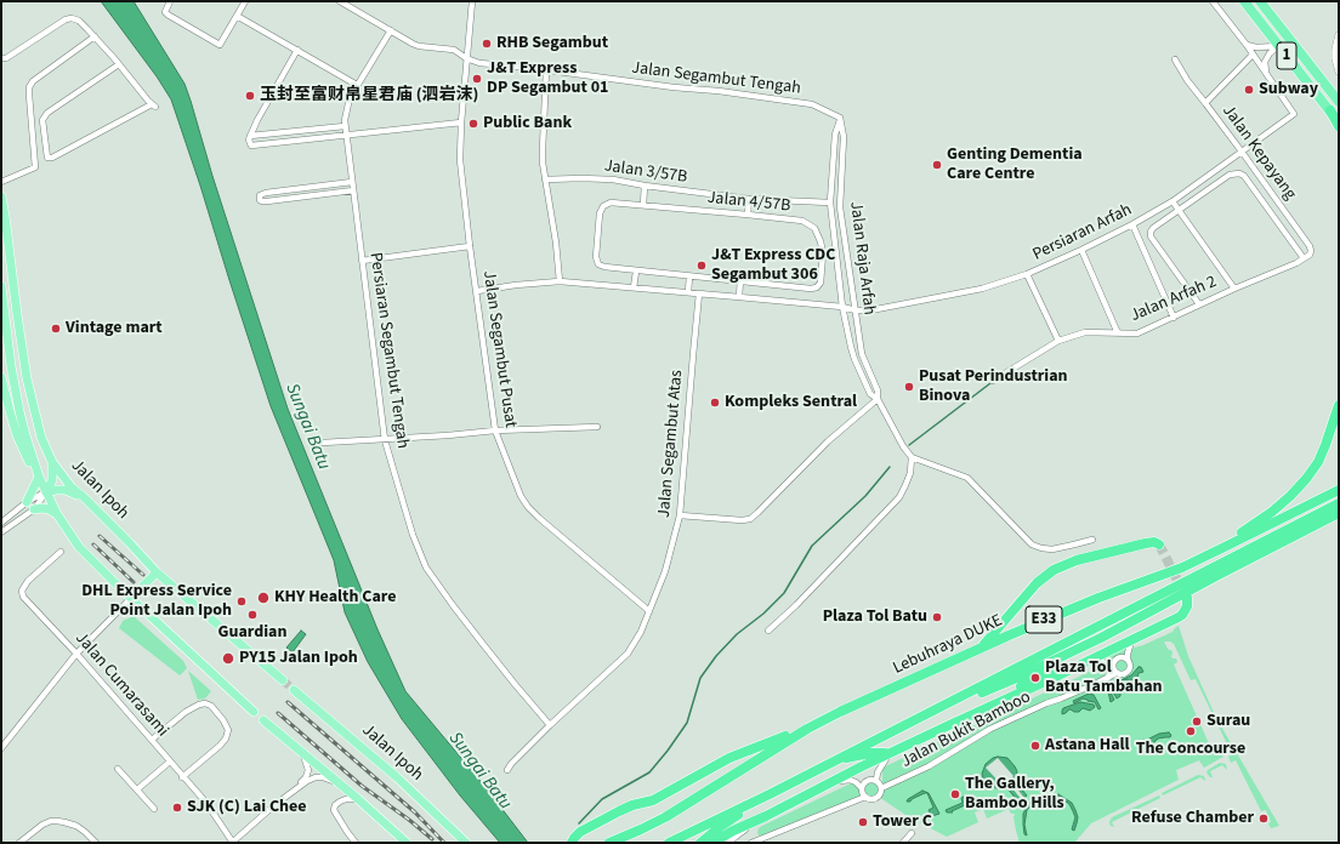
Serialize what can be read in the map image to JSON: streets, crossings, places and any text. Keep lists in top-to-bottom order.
{
  "streets": {
    "highway": ["1", "E33", "Lebuhraya DUKE"],
    "main road": ["Jalan Ipoh"],
    "street": [
      "Jalan Segambut Tengah",
      "Jalan Kepayang",
      "Jalan 3/57B",
      "Jalan 4/57B",
      "Persiaran Arfah",
      "Jalan Raja Arfah",
      "Jalan Arfah 2",
      "Jalan Segambut Pusat",
      "Persiaran Segambut Tengah",
      "Jalan Segambut Atas",
      "Jalan Cumarasami",
      "Jalan Bukit Bamboo"
    ]
  },
  "crossings": [
    ["Jalan Segambut Tengah", "Jalan Raja Arfah"],
    ["Jalan Segambut Tengah", "Jalan Segambut Pusat"],
    ["Jalan Segambut Tengah", "Persiaran Segambut Tengah"],
    ["Jalan Kepayang", "Persiaran Arfah"],
    ["Jalan Kepayang", "Jalan Arfah 2"],
    ["Jalan 3/57B", "Jalan Raja Arfah"],
    ["Persiaran Arfah", "Jalan Raja Arfah"],
    ["Persiaran Arfah", "Jalan Segambut Pusat"],
    ["Persiaran Arfah", "Jalan Segambut Atas"],
    ["Jalan Segambut Pusat", "Jalan Segambut Atas"],
    ["Persiaran Segambut Tengah", "Jalan Segambut Atas"]
  ],
  "water": ["Sungai Batu"],
  "places": [
    "RHB Segambut",
    "J&T Express DP Segambut 01",
    "Subway",
    "玉封至富财帛星君庙 (泗岩沫)",
    "Public Bank",
    "Genting Dementia Care Centre",
    "J&T Express CDC Segambut 306",
    "Vintage mart",
    "Pusat Perindustrian Binova",
    "Kompleks Sentral",
    "KHY Health Care",
    "DHL Express Service Point Jalan Ipoh",
    "Guardian",
    "Plaza Tol Batu",
    "PY15 Jalan Ipoh",
    "Plaza Tol Batu Tambahan",
    "Surau",
    "The Concourse",
    "Astana Hall",
    "The Gallery, Bamboo Hills",
    "SJK (C) Lai Chee",
    "Refuse Chamber",
    "Tower C"
  ]
}
